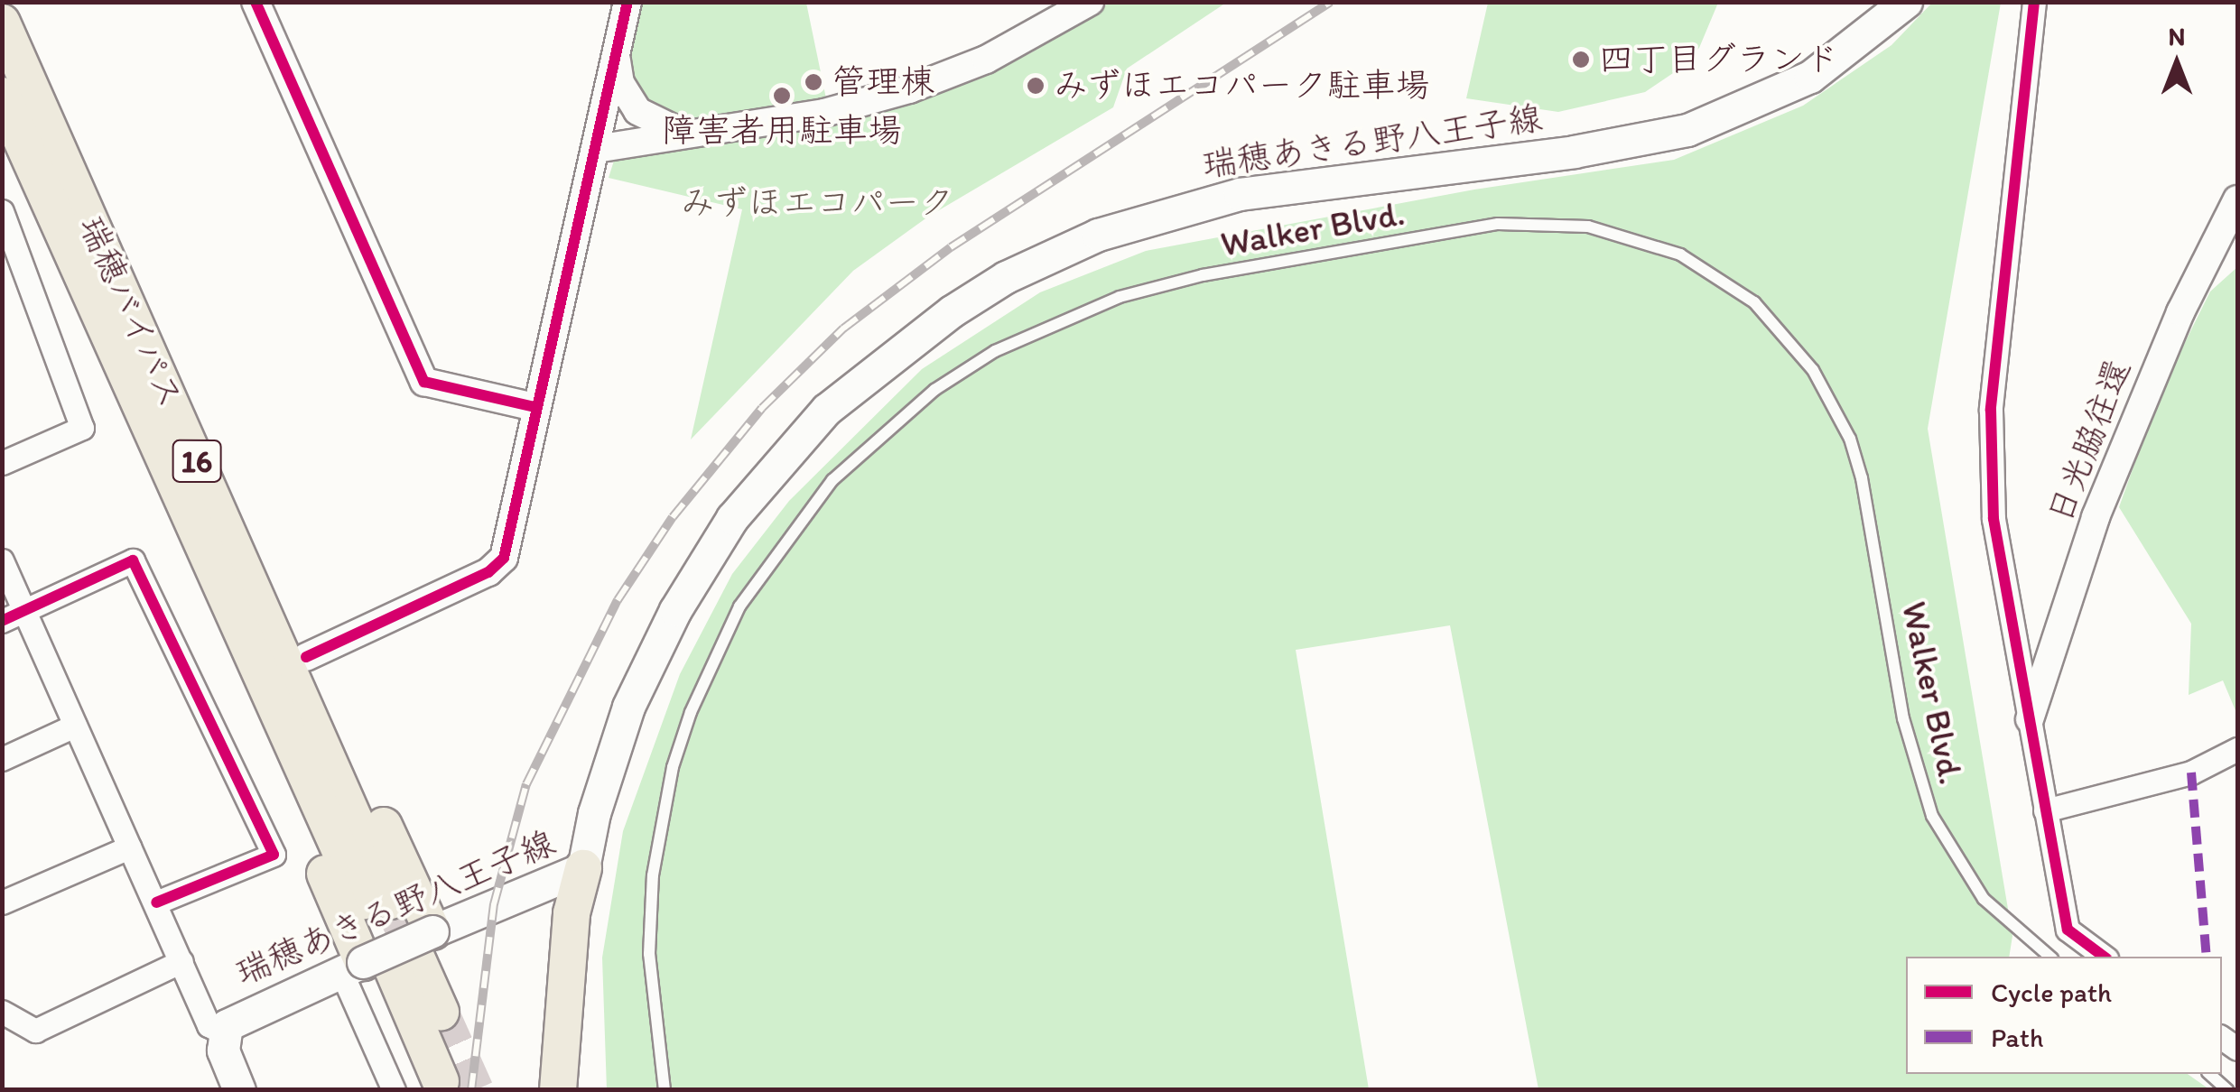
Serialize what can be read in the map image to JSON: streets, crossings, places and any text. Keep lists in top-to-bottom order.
{
  "streets": {
    "highway": ["瑞穂バイパス", "16"],
    "main road": ["瑞穂あきる野八王子線"],
    "street": ["日光脇往還"],
    "lane": ["Walker Blvd."]
  },
  "parks": ["みずほエコパーク"],
  "places": [
    "四丁目グランド",
    "管理棟",
    "みずほエコパーク駐車場",
    "障害者用駐車場"
  ],
  "legend": ["Cycle path", "Path"],
  "north": "top"
}
